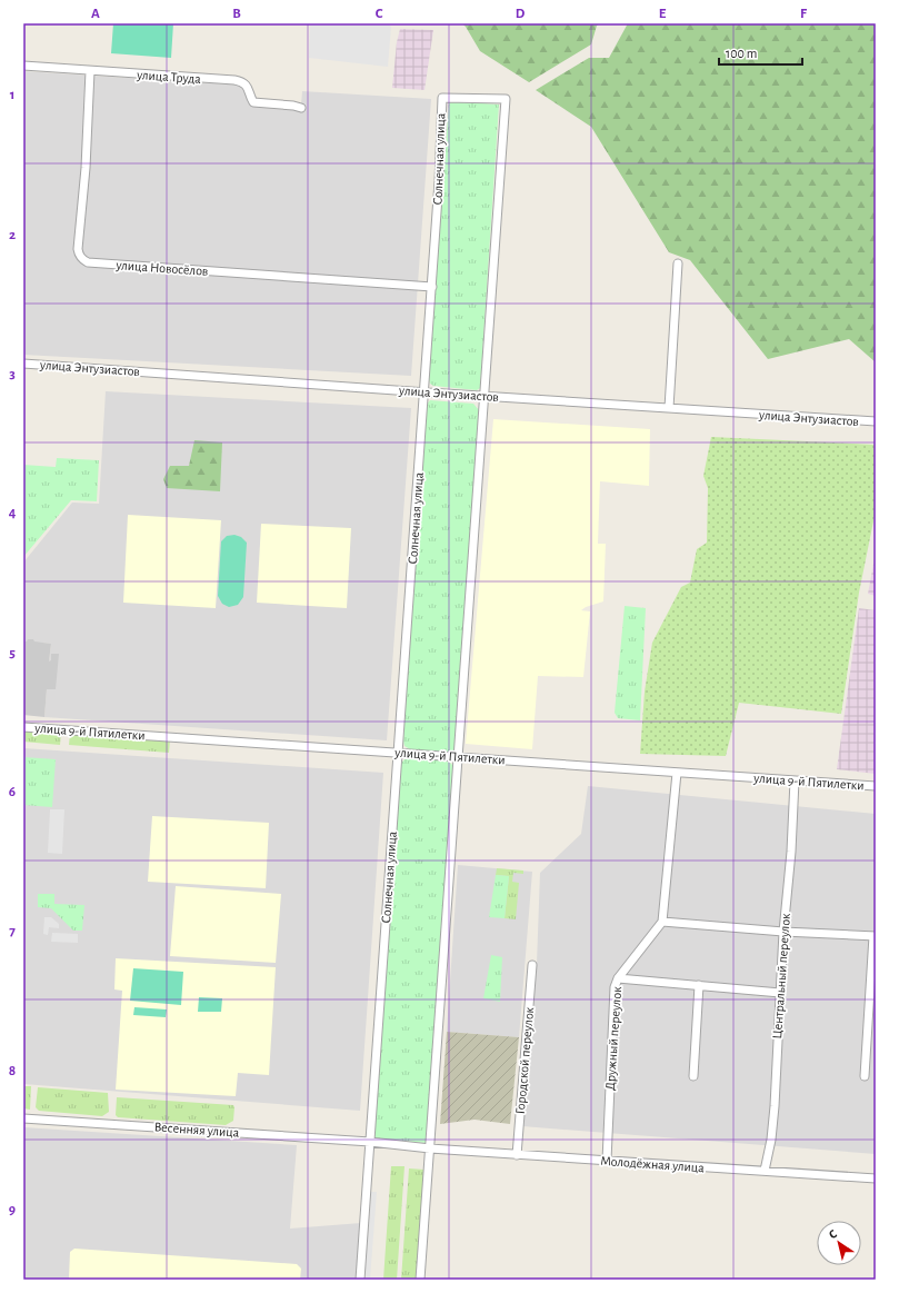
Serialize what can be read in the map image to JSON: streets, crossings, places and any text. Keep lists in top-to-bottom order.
{
  "streets": {
    "street": [
      "улица Труда",
      "Солнечная улица",
      "улица Новосёлов",
      "улица Энтузиастов",
      "улица 9-й Пятилетки",
      "Центральный переулок",
      "Дружный переулок",
      "Городской переулок",
      "Весенняя улица",
      "Молодёжная улица"
    ]
  },
  "crossings": [
    ["улица Труда", "улица Новосёлов"],
    ["Солнечная улица", "улица Новосёлов"],
    ["Солнечная улица", "улица Энтузиастов"],
    ["Солнечная улица", "улица 9-й Пятилетки"],
    ["Солнечная улица", "Весенняя улица"],
    ["Солнечная улица", "Молодёжная улица"],
    ["улица 9-й Пятилетки", "Центральный переулок"],
    ["Центральный переулок", "Молодёжная улица"],
    ["Дружный переулок", "Молодёжная улица"],
    ["Городской переулок", "Молодёжная улица"],
    ["Весенняя улица", "Молодёжная улица"]
  ],
  "scale_bar": "100 m",
  "north": "top left",
  "grid": {
    "columns": [
      "A",
      "B",
      "C",
      "D",
      "E",
      "F"
    ],
    "rows": [
      "1",
      "2",
      "3",
      "4",
      "5",
      "6",
      "7",
      "8",
      "9"
    ]
  }
}
